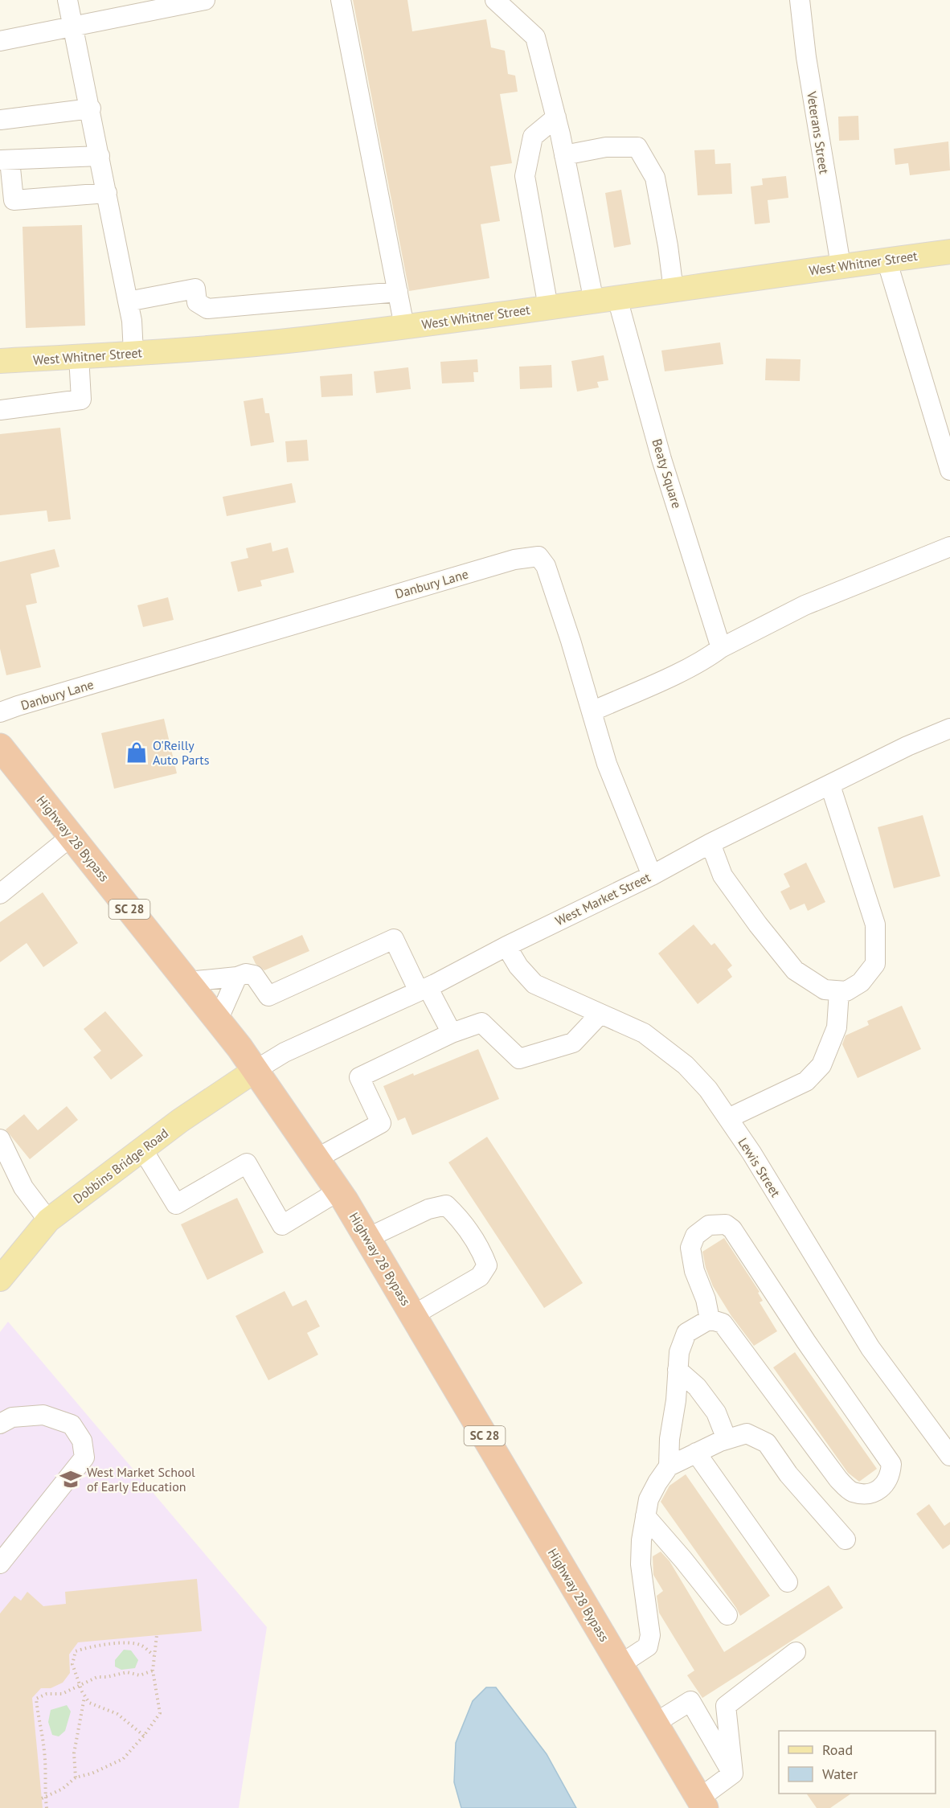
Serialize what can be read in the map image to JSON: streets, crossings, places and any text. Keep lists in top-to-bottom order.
{
  "streets": {
    "highway": ["Highway 28 Bypass", "SC 28"],
    "main road": ["West Whitner Street", "Dobbins Bridge Road"],
    "street": [
      "Veterans Street",
      "Beaty Square",
      "Danbury Lane",
      "West Market Street",
      "Lewis Street"
    ]
  },
  "crossings": [
    ["Veterans Street", "West Whitner Street"],
    ["West Whitner Street", "Beaty Square"],
    ["Danbury Lane", "West Market Street"],
    ["Highway 28 Bypass", "West Market Street"],
    ["Highway 28 Bypass", "Dobbins Bridge Road"],
    ["West Market Street", "Dobbins Bridge Road"],
    ["West Market Street", "Lewis Street"]
  ],
  "places": {
    "shop": ["O'Reilly Auto Parts"],
    "school or university": ["West Market School of Early Education"]
  },
  "legend": ["Road", "Water"]
}
